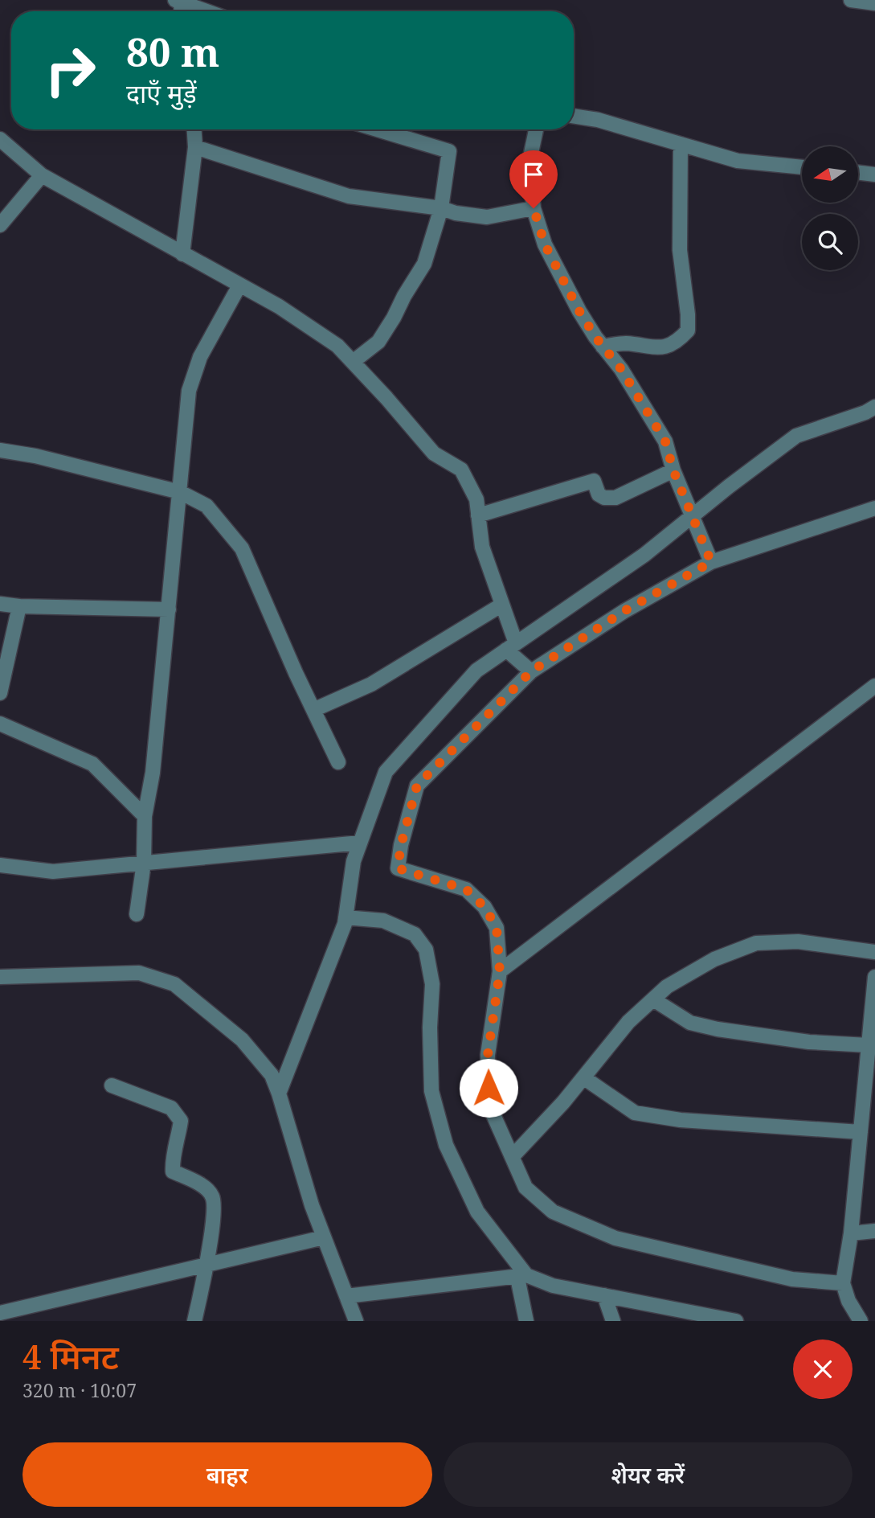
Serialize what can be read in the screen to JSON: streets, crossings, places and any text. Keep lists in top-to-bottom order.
{
  "north": "left",
  "page": {
    "turn": ["80 m", "दाएँ मुड़ें"],
    "heading": ["4 मिनट", "320 m · 10:07"],
    "buttons": ["बाहर", "शेयर करें"]
  }
}
